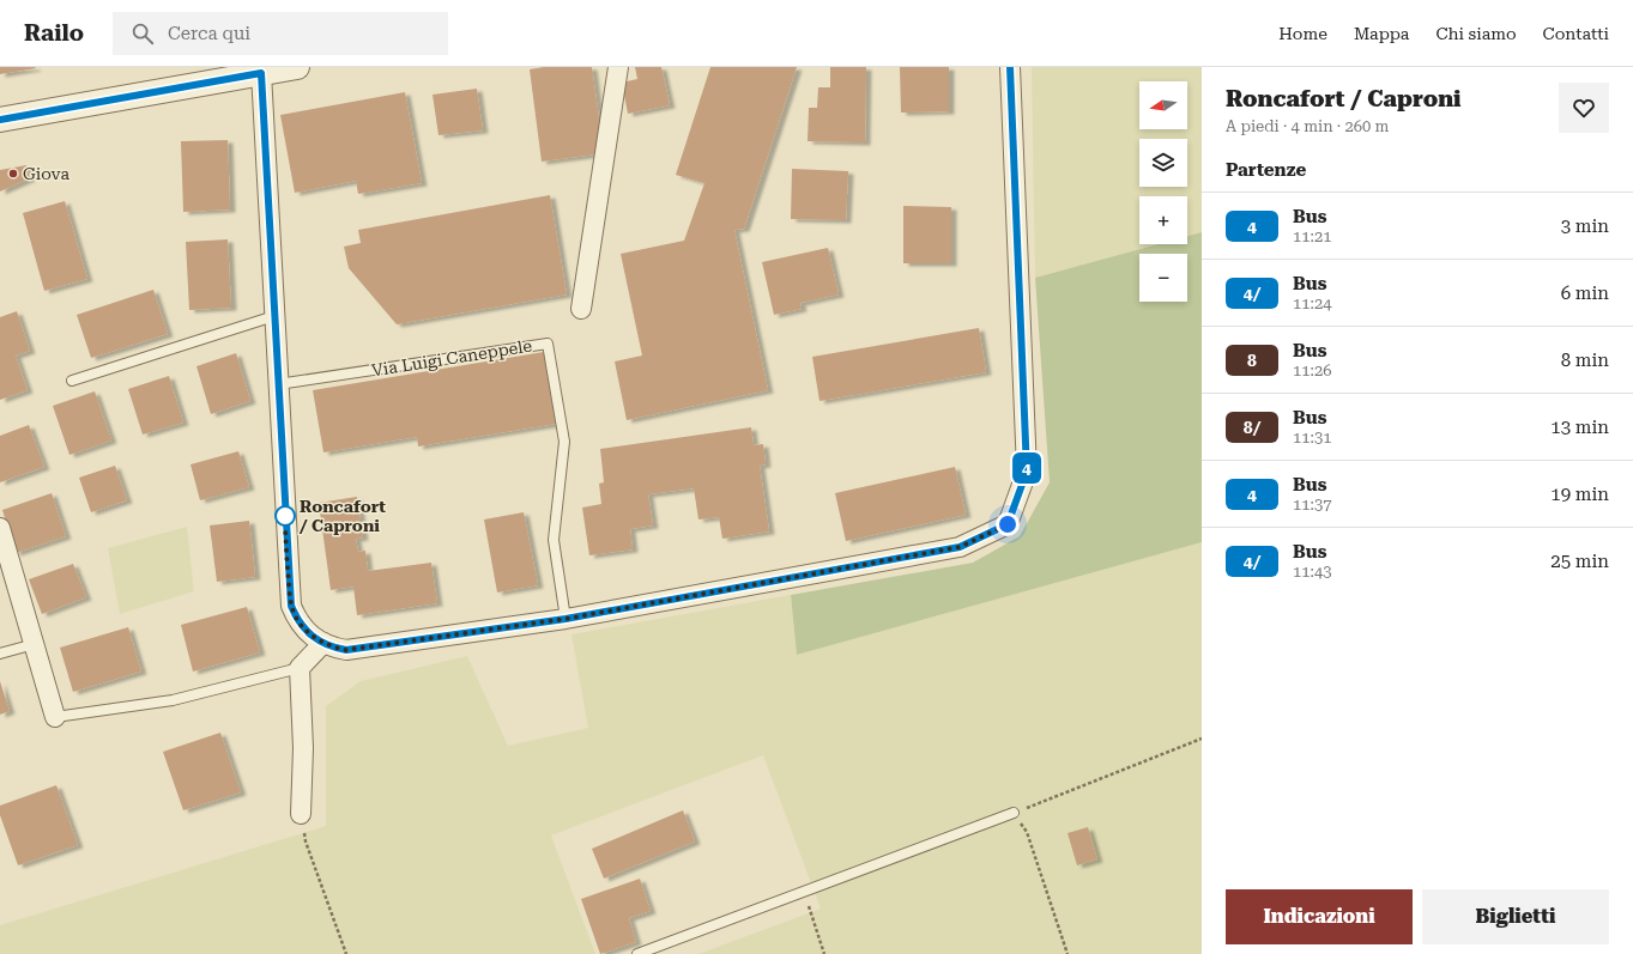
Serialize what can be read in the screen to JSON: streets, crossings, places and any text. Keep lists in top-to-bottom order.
{
  "streets": {
    "lane": ["Via Luigi Caneppele"]
  },
  "places": ["Giova", "Roncafort / Caproni"],
  "lines": ["bus line 4"],
  "north": "left",
  "page": {
    "header": "Railo",
    "search": "Cerca qui",
    "nav": [
      "Home",
      "Mappa",
      "Chi siamo",
      "Contatti"
    ],
    "on_map": "4",
    "heading": [
      ["Roncafort / Caproni", "A piedi · 4 min · 260 m"],
      "Partenze"
    ],
    "map_buttons": ["+", "−"],
    "list": [
      {
        "mark": "4",
        "name": "Bus",
        "note": "11:21",
        "value": "3 min"
      },
      {
        "mark": "4/",
        "name": "Bus",
        "note": "11:24",
        "value": "6 min"
      },
      {
        "mark": "8",
        "name": "Bus",
        "note": "11:26",
        "value": "8 min"
      },
      {
        "mark": "8/",
        "name": "Bus",
        "note": "11:31",
        "value": "13 min"
      },
      {
        "mark": "4",
        "name": "Bus",
        "note": "11:37",
        "value": "19 min"
      },
      {
        "mark": "4/",
        "name": "Bus",
        "note": "11:43",
        "value": "25 min"
      }
    ],
    "buttons": ["Indicazioni", "Biglietti"]
  }
}
